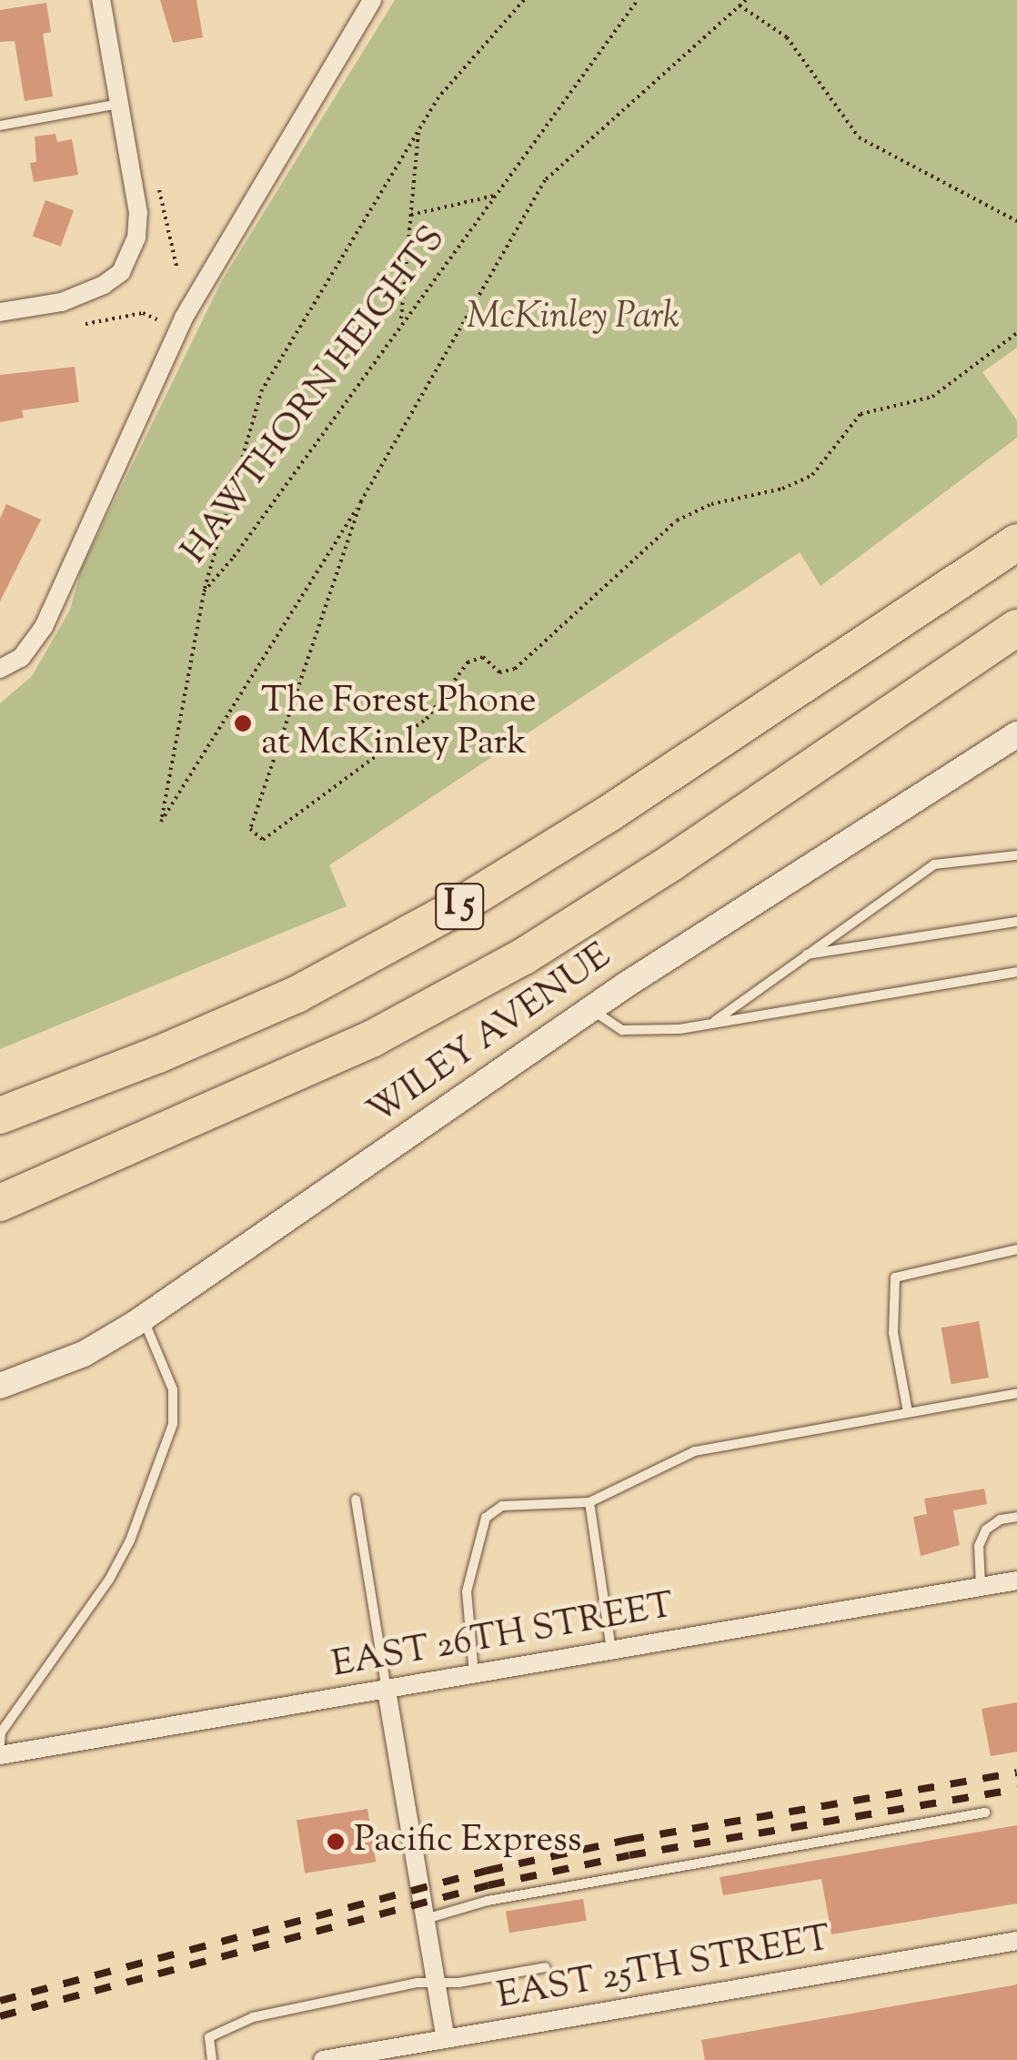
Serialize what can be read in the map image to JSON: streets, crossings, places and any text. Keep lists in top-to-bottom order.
{
  "streets": {
    "highway": ["I 5"],
    "street": ["WILEY AVENUE", "EAST 26TH STREET", "EAST 25TH STREET"],
    "path": ["HAWTHORN HEIGHTS"]
  },
  "parks": ["McKinley Park"],
  "places": ["The Forest Phone at McKinley Park", "Pacific Express"]
}
